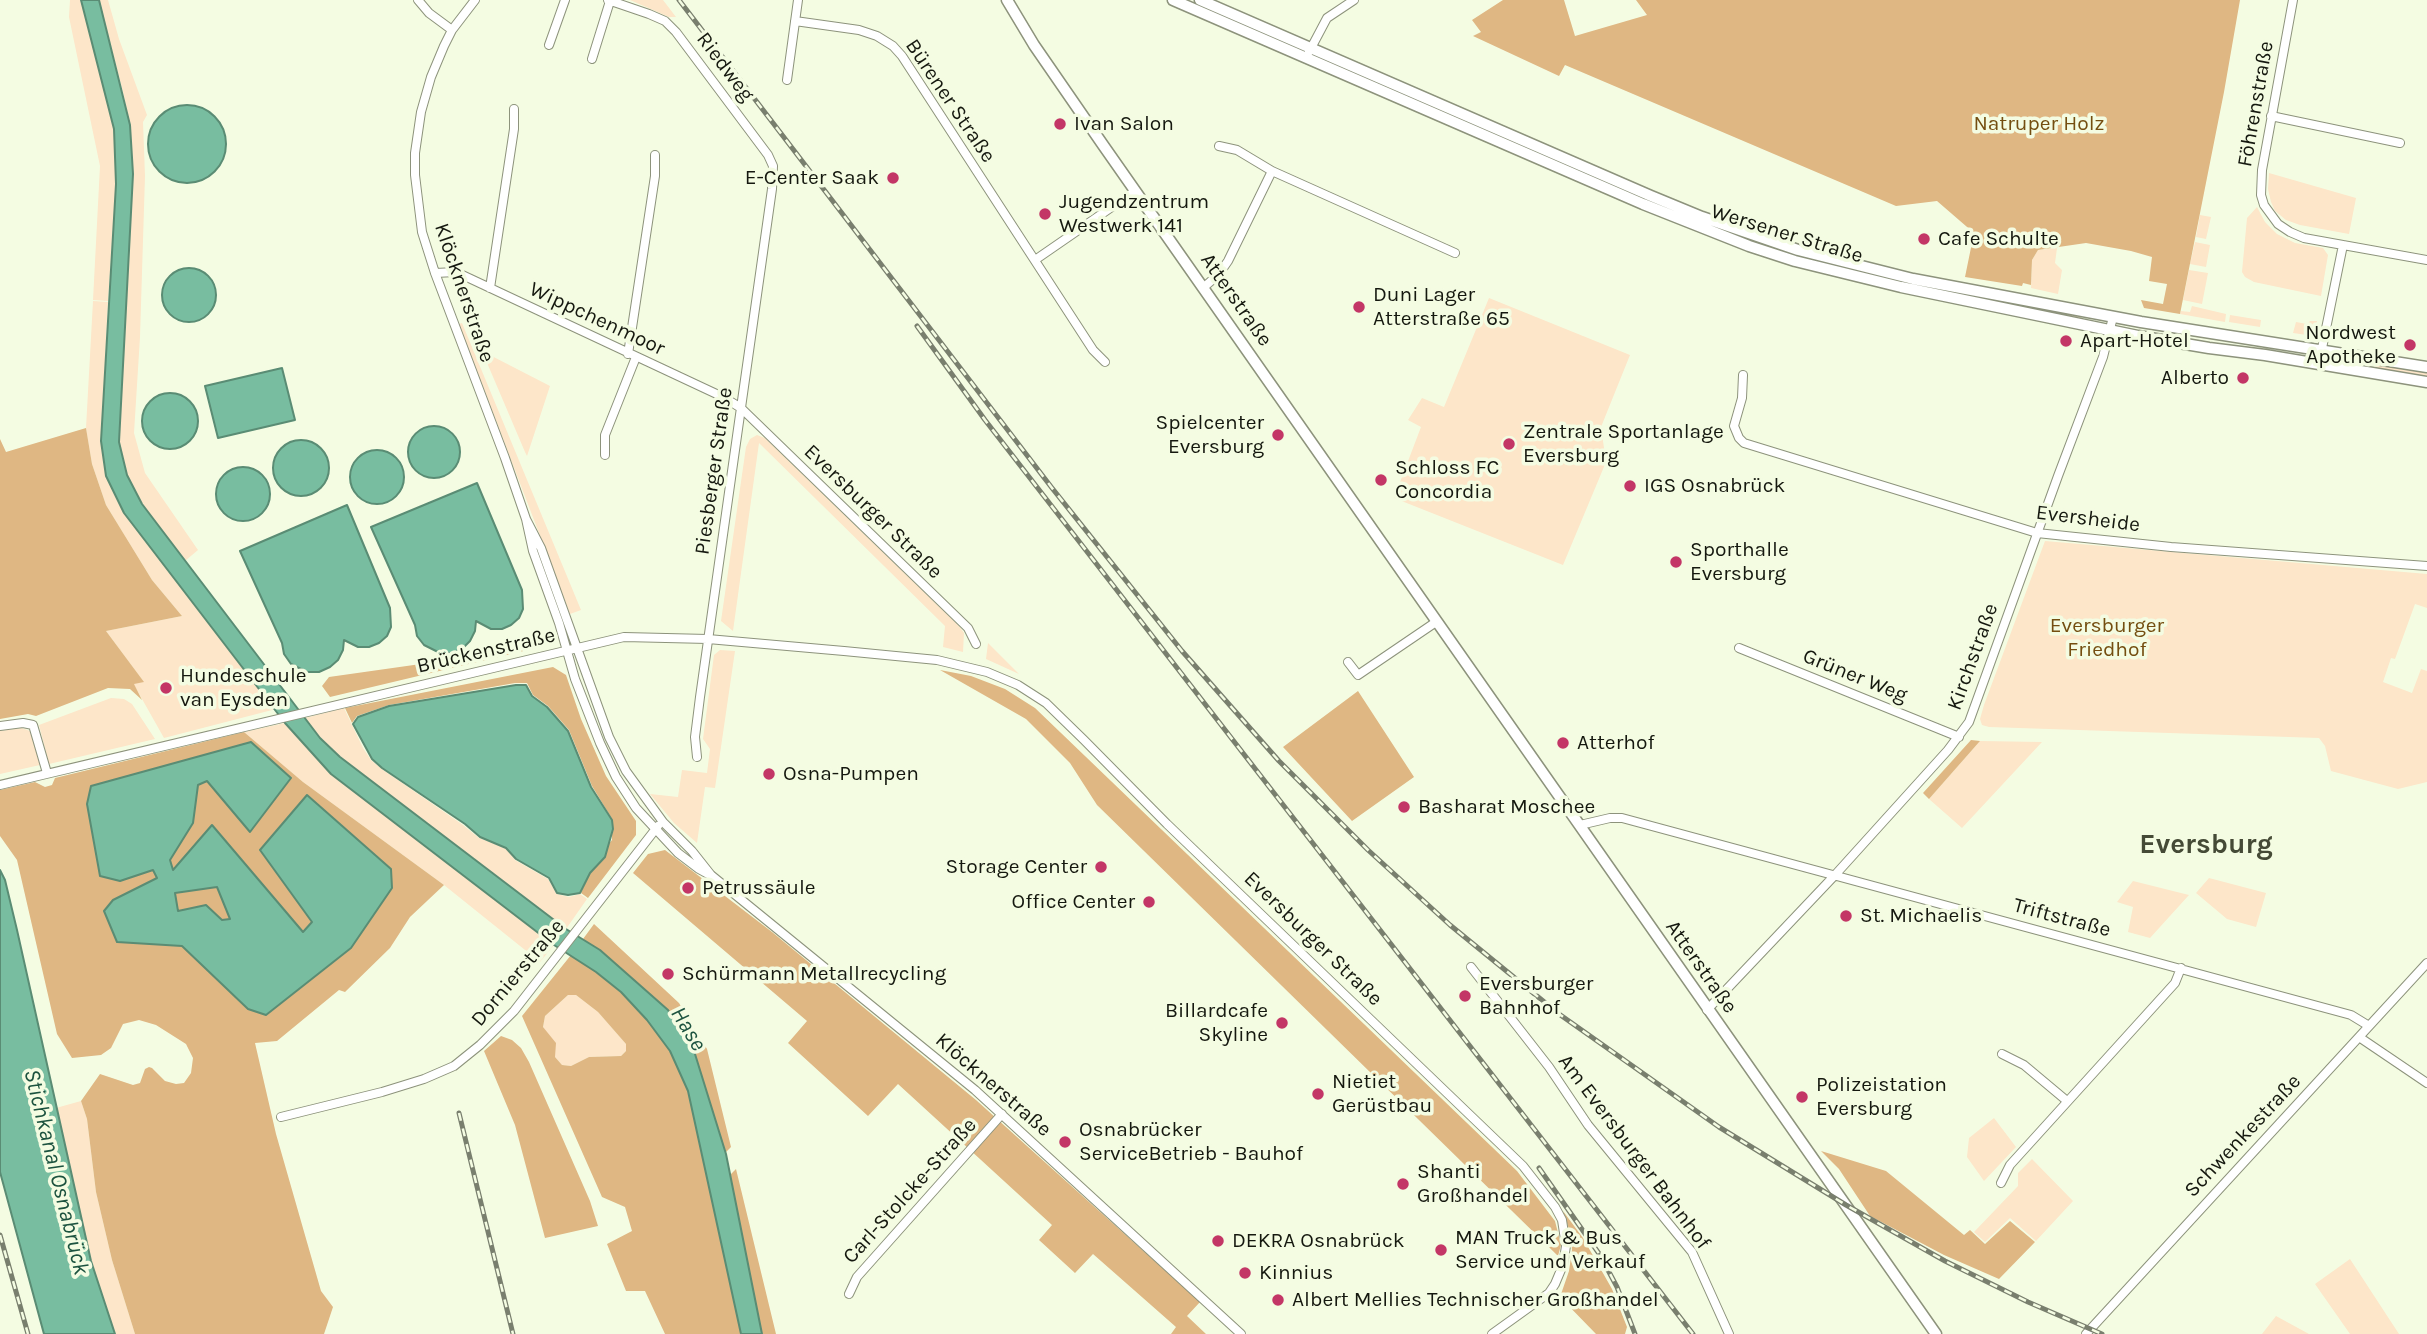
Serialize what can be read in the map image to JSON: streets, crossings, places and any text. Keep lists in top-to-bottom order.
{
  "streets": {
    "main road": ["Wersener Straße", "Atterstraße"],
    "street": [
      "Riedweg",
      "Bürener Straße",
      "Föhrenstraße",
      "Klöcknerstraße",
      "Wippchenmoor",
      "Piesberger Straße",
      "Eversburger Straße",
      "Eversheide",
      "Brückenstraße",
      "Kirchstraße",
      "Grüner Weg",
      "Triftstraße",
      "Dornierstraße",
      "Schwenkestraße",
      "Am Eversburger Bahnhof",
      "Carl-Stolcke-Straße"
    ]
  },
  "crossings": [
    ["Riedweg", "Piesberger Straße"],
    ["Wersener Straße", "Kirchstraße"],
    ["Klöcknerstraße", "Wippchenmoor"],
    ["Klöcknerstraße", "Brückenstraße"],
    ["Klöcknerstraße", "Dornierstraße"],
    ["Klöcknerstraße", "Carl-Stolcke-Straße"],
    ["Atterstraße", "Kirchstraße"],
    ["Atterstraße", "Triftstraße"],
    ["Wippchenmoor", "Piesberger Straße"],
    ["Wippchenmoor", "Eversburger Straße"],
    ["Piesberger Straße", "Eversburger Straße"],
    ["Piesberger Straße", "Brückenstraße"],
    ["Eversburger Straße", "Brückenstraße"],
    ["Eversheide", "Kirchstraße"],
    ["Kirchstraße", "Grüner Weg"],
    ["Kirchstraße", "Triftstraße"],
    ["Triftstraße", "Schwenkestraße"]
  ],
  "districts": ["Eversburg"],
  "water": ["Hase", "Stichkanal Osnabrück"],
  "parks": ["Natruper Holz", "Eversburger Friedhof"],
  "places": [
    "Ivan Salon",
    "E-Center Saak",
    "Jugendzentrum Westwerk 141",
    "Cafe Schulte",
    "Duni Lager Atterstraße 65",
    "Apart-Hotel",
    "Nordwest Apotheke",
    "Alberto",
    "Spielcenter Eversburg",
    "Zentrale Sportanlage Eversburg",
    "Schloss FC Concordia",
    "IGS Osnabrück",
    "Sporthalle Eversburg",
    "Hundeschule van Eysden",
    "Atterhof",
    "Osna-Pumpen",
    "Basharat Moschee",
    "Storage Center",
    "Petrussäule",
    "Office Center",
    "St. Michaelis",
    "Schürmann Metallrecycling",
    "Eversburger Bahnhof",
    "Billardcafe Skyline",
    "Nietiet Gerüstbau",
    "Polizeistation Eversburg",
    "Osnabrücker ServiceBetrieb - Bauhof",
    "Shanti Großhandel",
    "DEKRA Osnabrück",
    "MAN Truck & Bus Service und Verkauf",
    "Kinnius",
    "Albert Mellies Technischer Großhandel"
  ]
}
